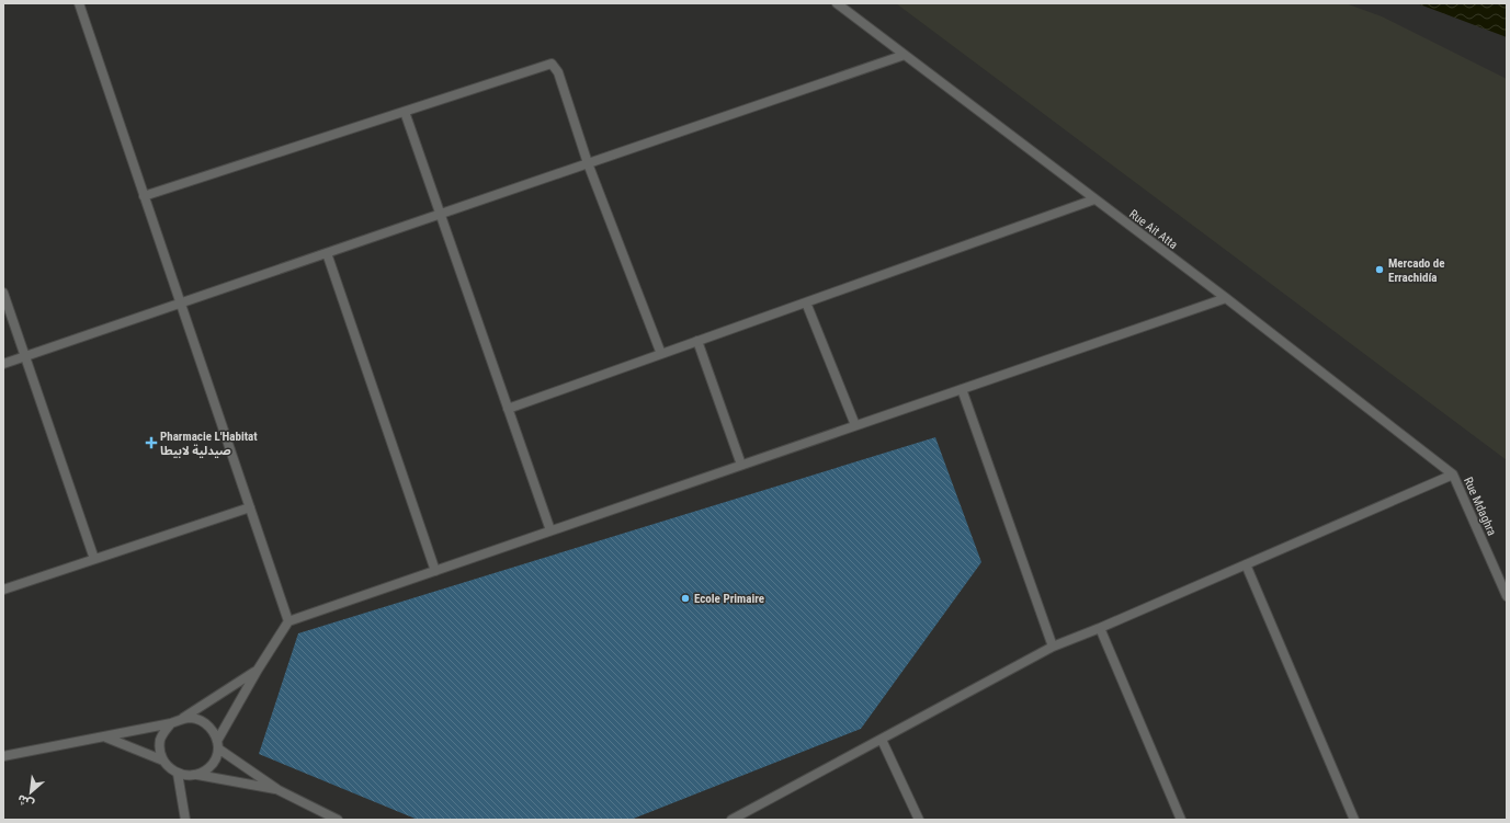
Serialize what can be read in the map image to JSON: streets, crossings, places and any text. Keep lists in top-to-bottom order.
{
  "streets": {
    "street": ["Rue Ait Atta", "Rue Mdaghra"]
  },
  "crossings": [
    ["Rue Ait Atta", "Rue Mdaghra"]
  ],
  "places": {
    "other": ["Mercado de Errachidía", "Ecole Primaire"],
    "health": ["Pharmacie L'Habitat صيدلية لابيطا"]
  },
  "north": "bottom left"
}
